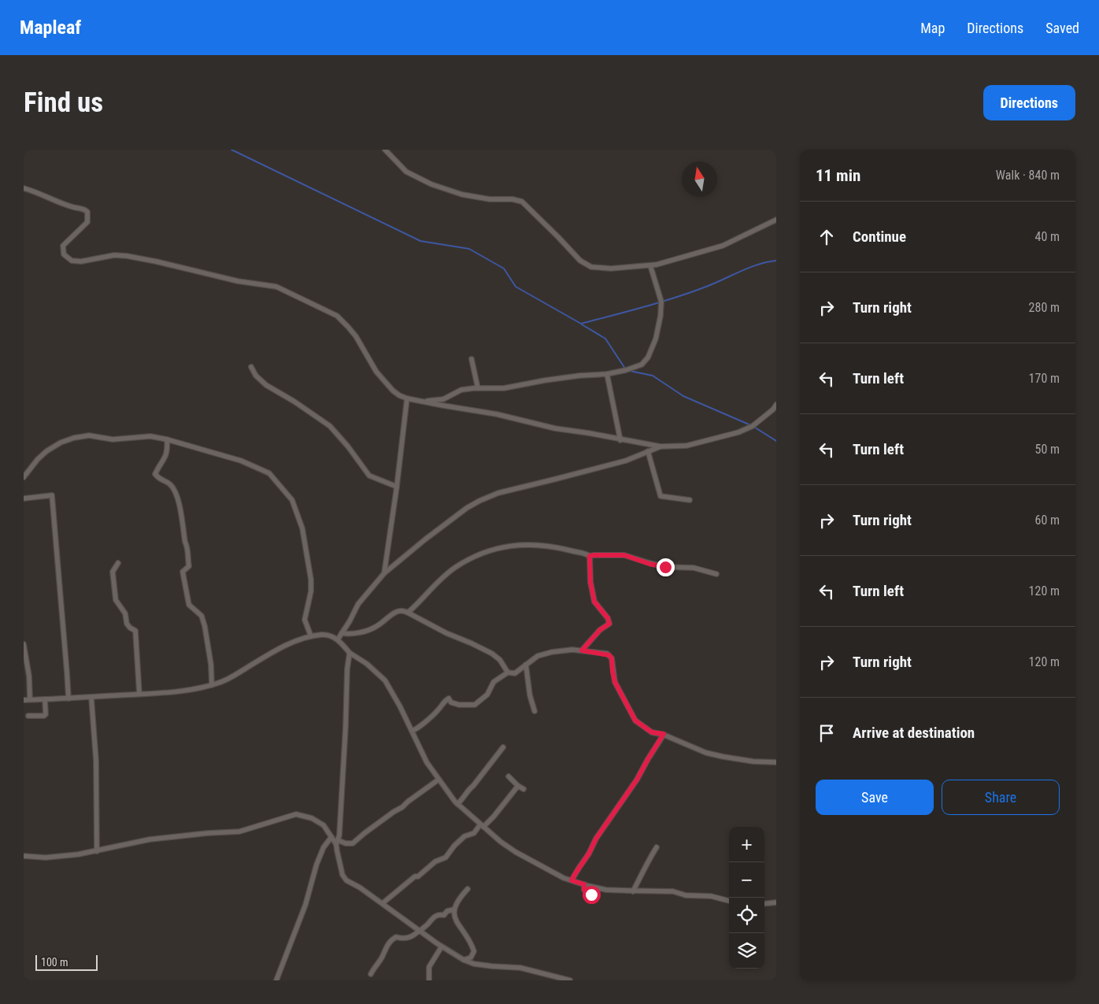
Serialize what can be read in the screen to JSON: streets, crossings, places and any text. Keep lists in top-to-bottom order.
{
  "scale_bar": "100 m",
  "north": "top",
  "page": {
    "header": "Mapleaf",
    "nav": ["Map", "Directions", "Saved"],
    "buttons": [
      "Directions",
      ["Save", "Share"]
    ],
    "title": "Find us",
    "heading": ["11 min", "Walk · 840 m"],
    "list": [
      ["Continue", "40 m"],
      ["Turn right", "280 m"],
      ["Turn left", "170 m"],
      ["Turn left", "50 m"],
      ["Turn right", "60 m"],
      ["Turn left", "120 m"],
      ["Turn right", "120 m"],
      "Arrive at destination"
    ],
    "map_buttons": ["+", "−"],
    "scale": "100 m"
  }
}
